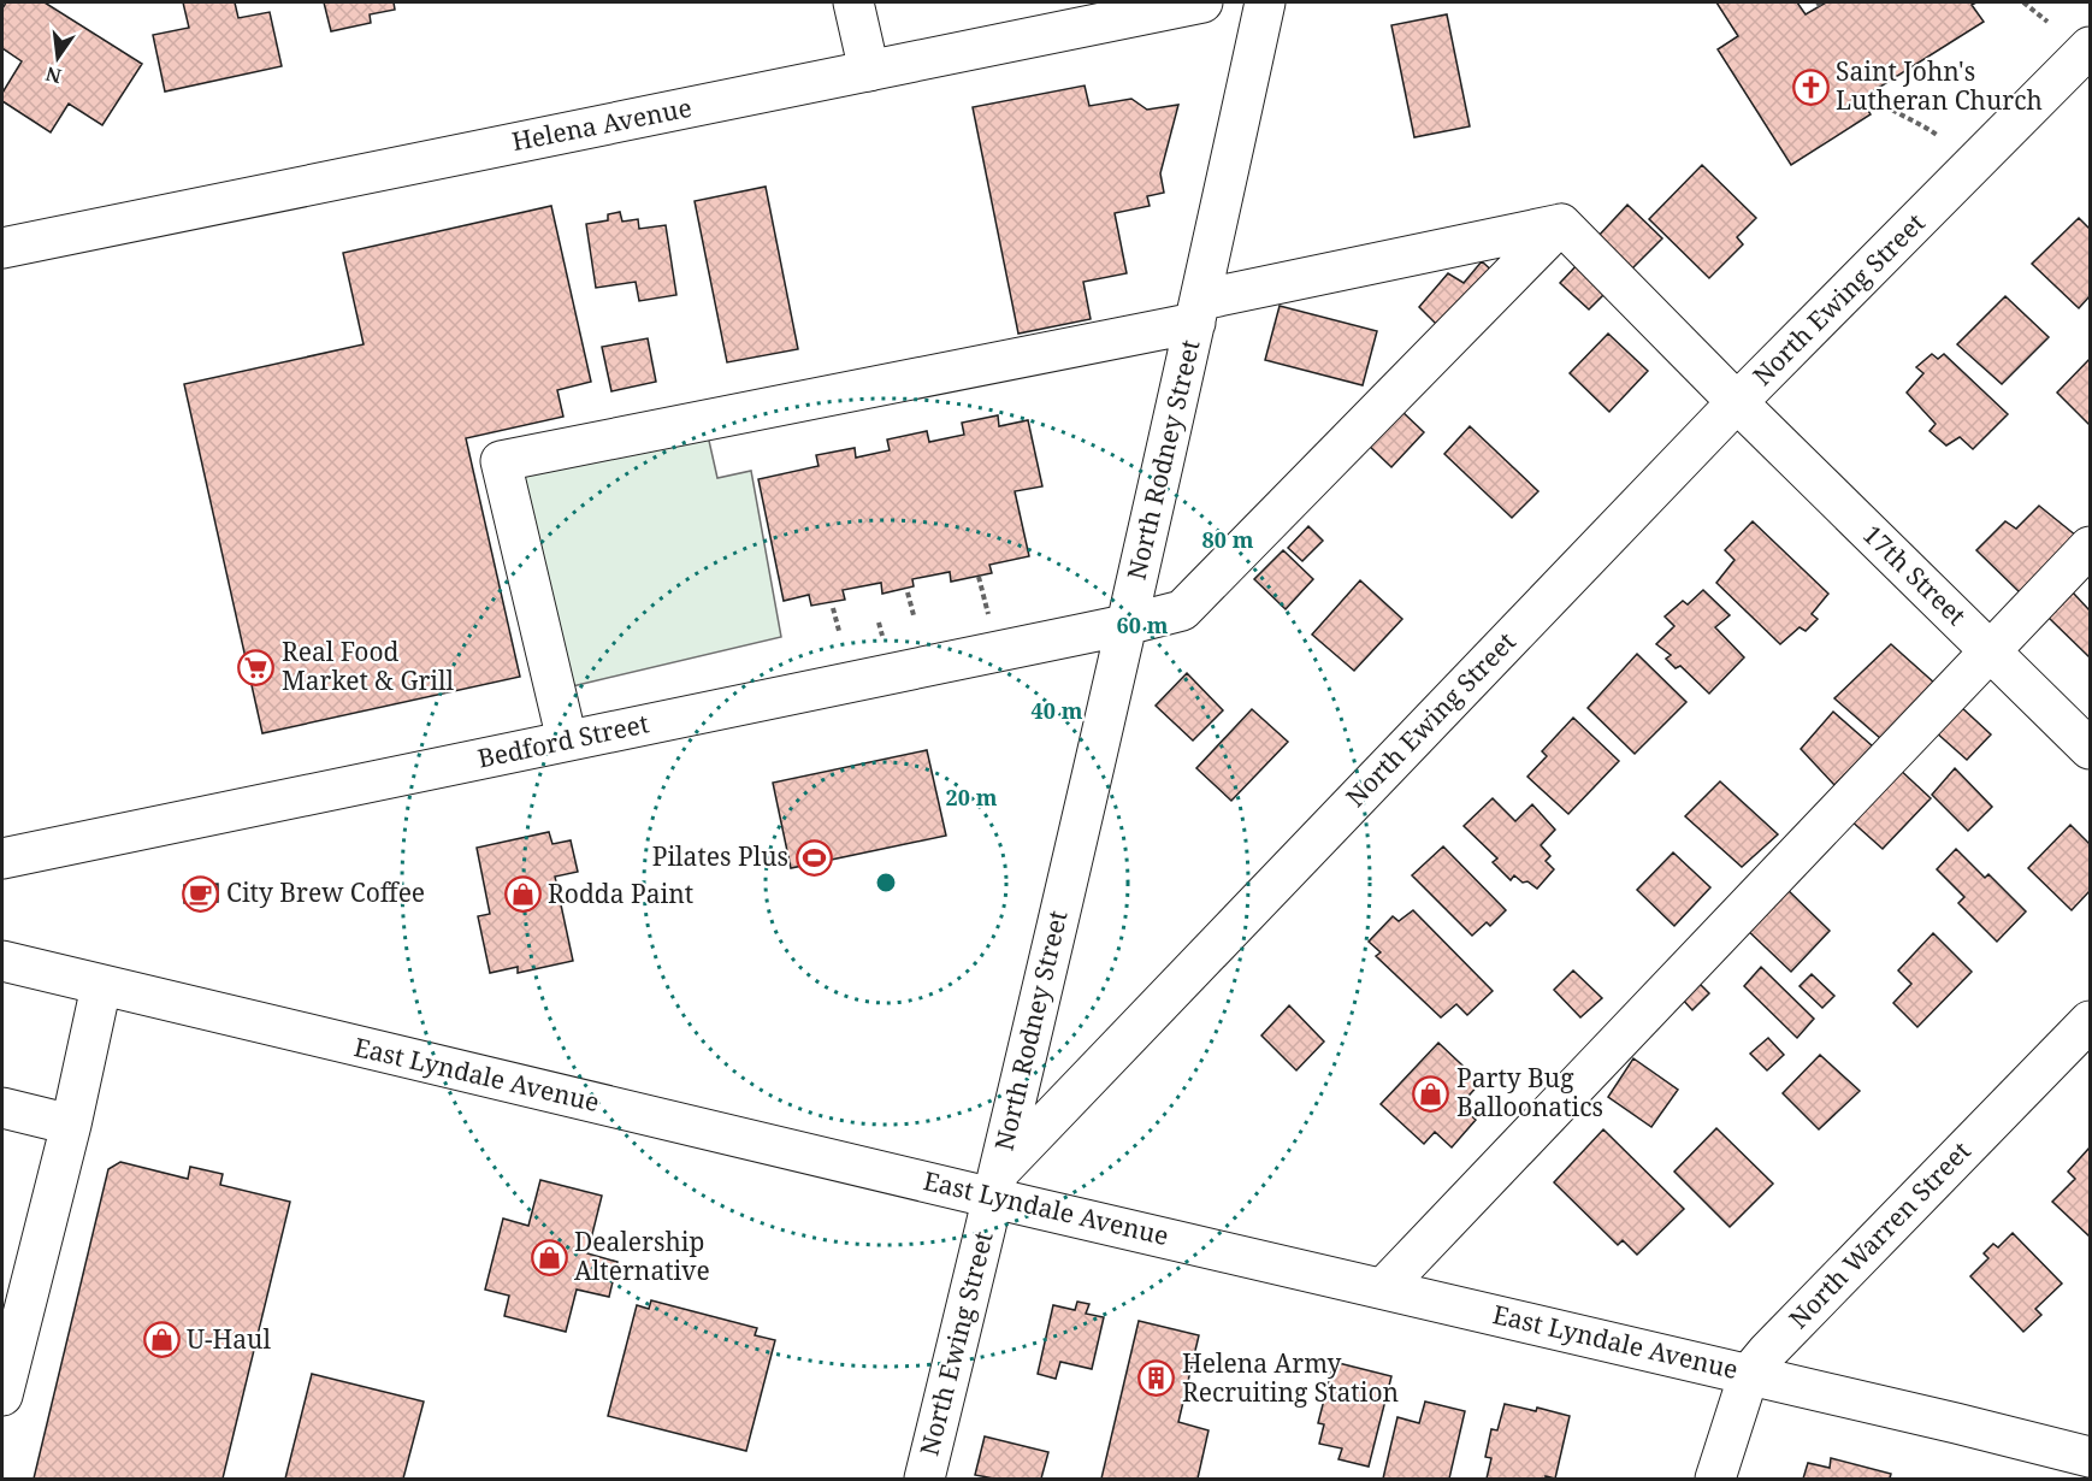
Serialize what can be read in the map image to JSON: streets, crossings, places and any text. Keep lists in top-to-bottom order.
{
  "streets": {
    "main road": [
      "Helena Avenue",
      "North Ewing Street",
      "North Rodney Street",
      "17th Street",
      "Bedford Street",
      "East Lyndale Avenue",
      "North Warren Street"
    ]
  },
  "crossings": [
    ["North Ewing Street", "North Rodney Street"],
    ["North Ewing Street", "17th Street"],
    ["North Ewing Street", "East Lyndale Avenue"],
    ["North Rodney Street", "Bedford Street"],
    ["North Rodney Street", "East Lyndale Avenue"],
    ["17th Street", "Bedford Street"],
    ["East Lyndale Avenue", "North Warren Street"]
  ],
  "places": {
    "church": ["Saint John's Lutheran Church"],
    "supermarket": ["Real Food Market & Grill"],
    "sports": ["Pilates Plus"],
    "cafe": ["City Brew Coffee"],
    "shop": [
      "Rodda Paint",
      "Party Bug Balloonatics",
      "Dealership Alternative",
      "U-Haul"
    ],
    "building": ["Helena Army Recruiting Station"]
  },
  "north": "bottom",
  "rings": [
    "80 m",
    "60 m",
    "40 m",
    "20 m"
  ]
}
